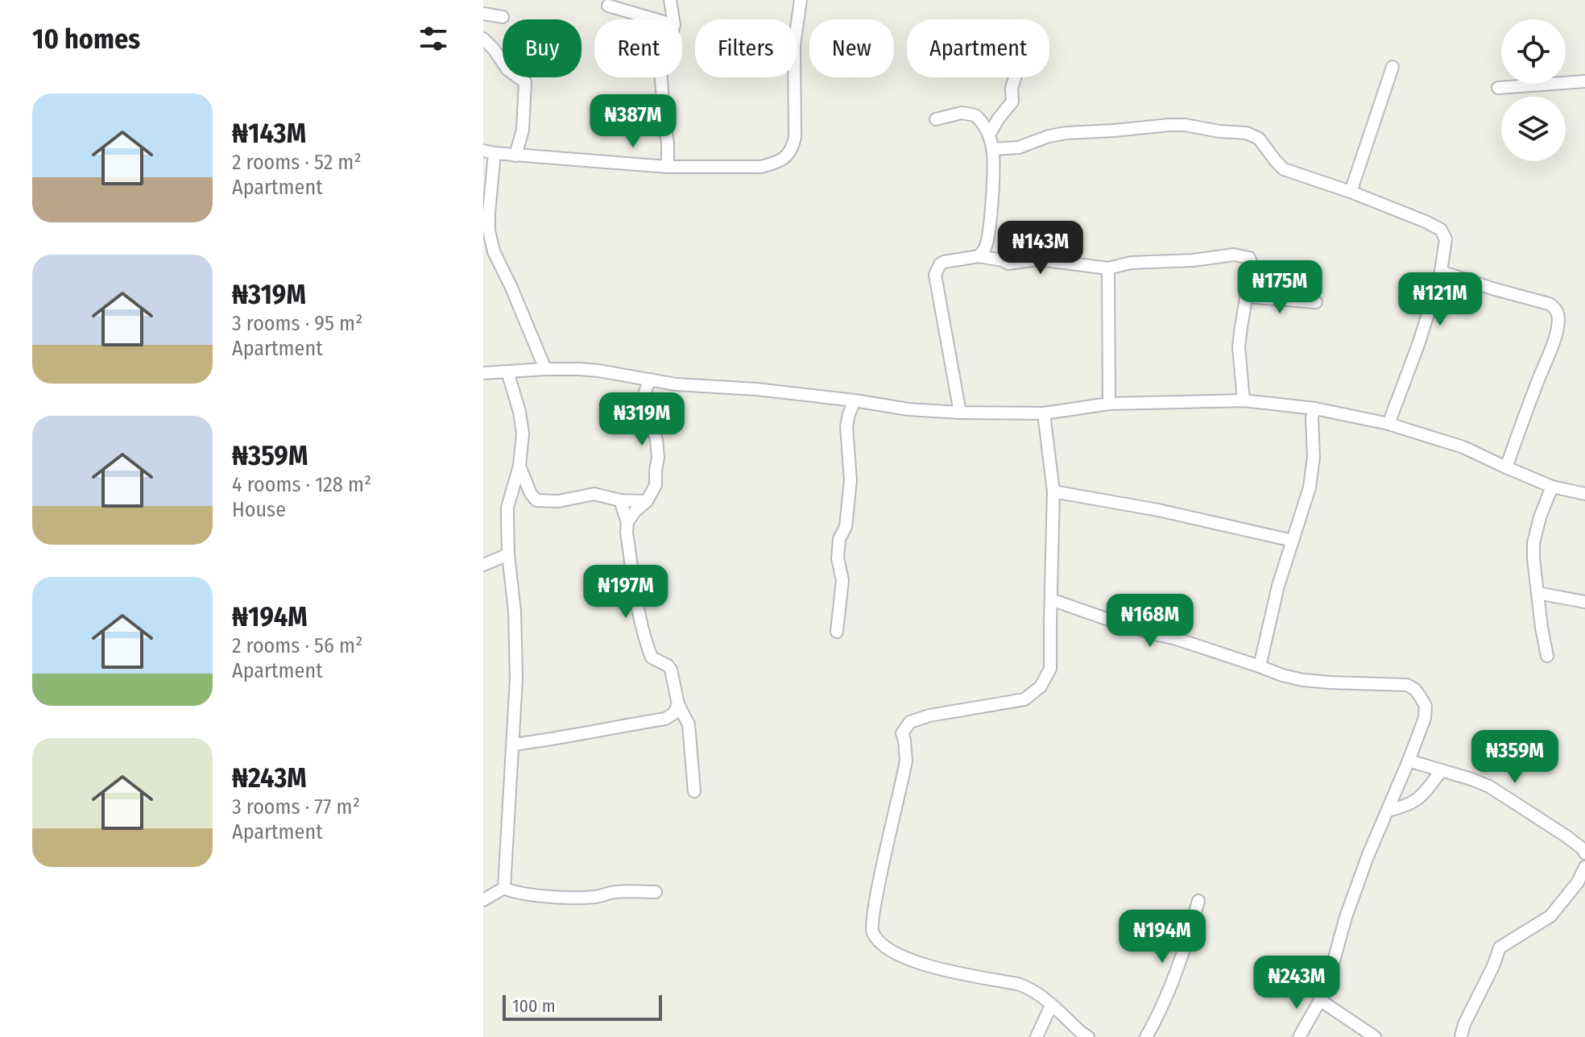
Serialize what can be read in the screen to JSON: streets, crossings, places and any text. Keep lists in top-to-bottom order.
{
  "scale_bar": "100 m",
  "page": {
    "heading": "10 homes",
    "chip": [
      "Buy",
      "Rent",
      "Filters",
      "New",
      "Apartment"
    ],
    "list": [
      {
        "name": "₦143M",
        "note": "2 rooms · 52 m² · Apartment"
      },
      {
        "name": "₦319M",
        "note": "3 rooms · 95 m² · Apartment"
      },
      {
        "name": "₦359M",
        "note": "4 rooms · 128 m² · House"
      },
      {
        "name": "₦194M",
        "note": "2 rooms · 56 m² · Apartment"
      },
      {
        "name": "₦243M",
        "note": "3 rooms · 77 m² · Apartment"
      }
    ],
    "price": [
      "₦387M",
      "₦143M",
      "₦175M",
      "₦121M",
      "₦319M",
      "₦197M",
      "₦168M",
      "₦359M",
      "₦194M",
      "₦243M"
    ],
    "scale": "100 m"
  }
}
